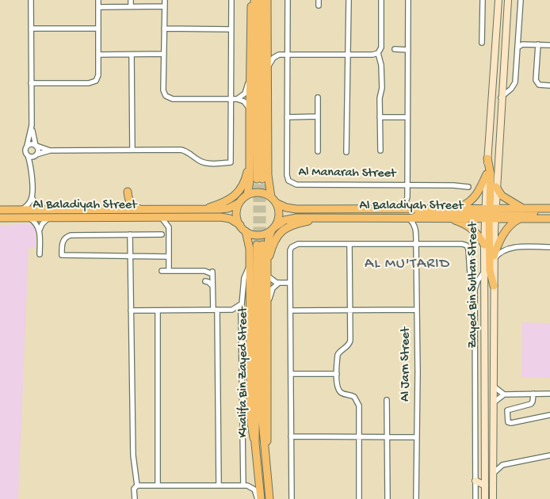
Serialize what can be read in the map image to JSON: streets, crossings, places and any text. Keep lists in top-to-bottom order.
{
  "streets": {
    "main road": ["Al Baladiyah Street", "Zayed Bin Sultan Street", "Khalifa Bin Zayed Street"],
    "street": ["Al Manarah Street", "Al Jarn Street"]
  },
  "crossings": [
    ["Al Baladiyah Street", "Zayed Bin Sultan Street"],
    ["Al Baladiyah Street", "Al Jarn Street"]
  ],
  "districts": ["AL MU'TARID"]
}
